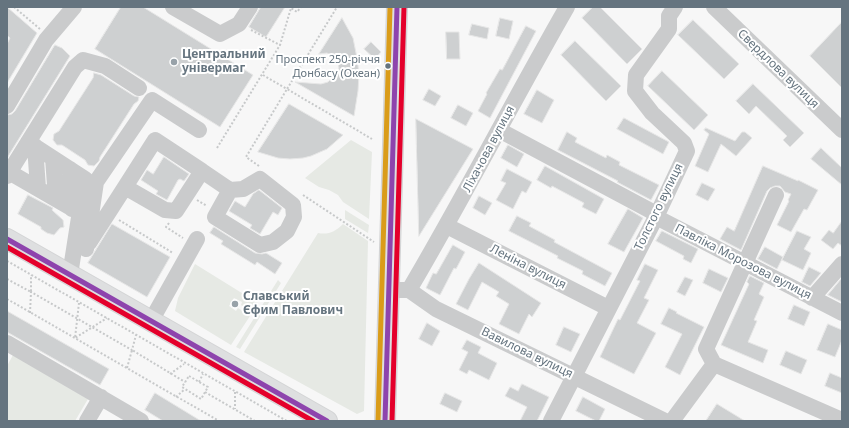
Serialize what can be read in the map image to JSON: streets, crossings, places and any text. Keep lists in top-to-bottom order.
{
  "streets": {
    "street": [
      "Свердлова вулиця",
      "Ліхачова вулиця",
      "Толстого вулиця",
      "Павліка Морозова вулиця",
      "Леніна вулиця",
      "Вавилова вулиця"
    ]
  },
  "crossings": [
    ["Ліхачова вулиця", "Павліка Морозова вулиця"],
    ["Ліхачова вулиця", "Леніна вулиця"],
    ["Ліхачова вулиця", "Вавилова вулиця"],
    ["Толстого вулиця", "Павліка Морозова вулиця"],
    ["Толстого вулиця", "Леніна вулиця"],
    ["Толстого вулиця", "Вавилова вулиця"]
  ],
  "places": ["Центральний універмаг", "Проспект 250-річчя Донбасу (Океан)", "Славський Єфим Павлович"]
}
